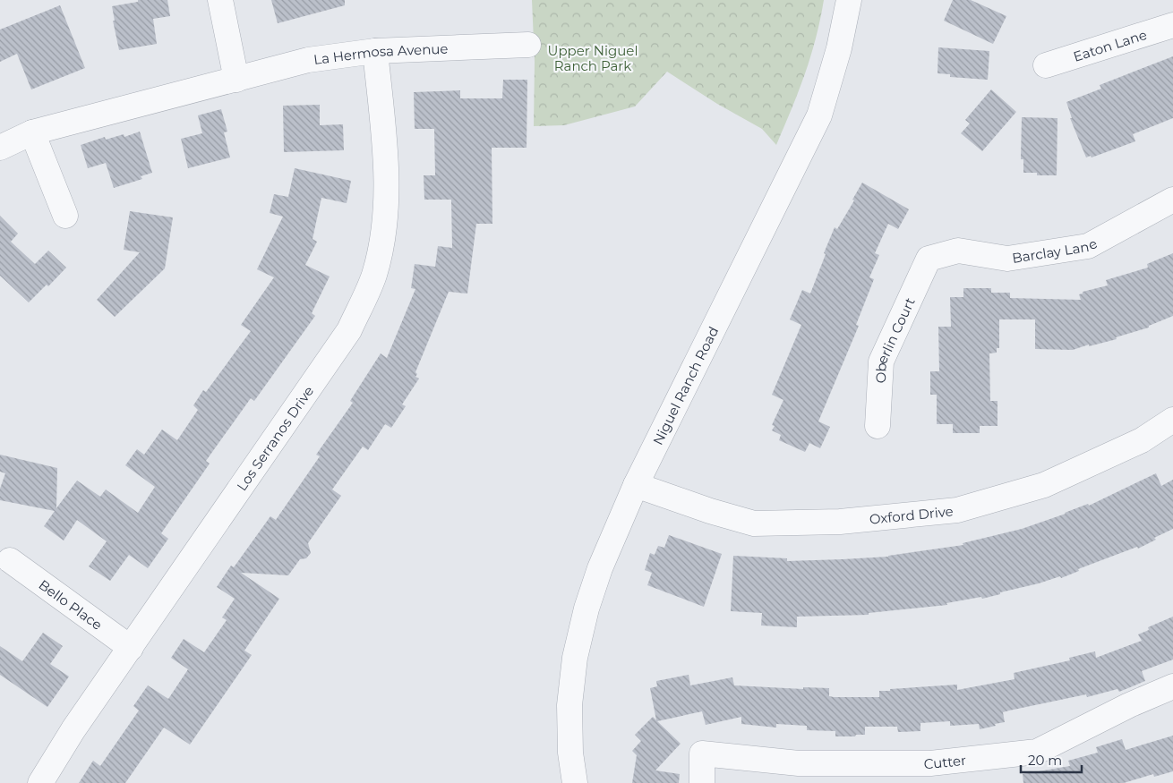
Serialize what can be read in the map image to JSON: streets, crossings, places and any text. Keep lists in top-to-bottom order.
{
  "streets": {
    "street": [
      "Eaton Lane",
      "La Hermosa Avenue",
      "Barclay Lane",
      "Oberlin Court",
      "Niguel Ranch Road",
      "Los Serranos Drive",
      "Oxford Drive",
      "Bello Place",
      "Cutter"
    ]
  },
  "crossings": [
    ["La Hermosa Avenue", "Los Serranos Drive"],
    ["Barclay Lane", "Oberlin Court"],
    ["Niguel Ranch Road", "Oxford Drive"],
    ["Los Serranos Drive", "Bello Place"]
  ],
  "parks": ["Upper Niguel Ranch Park"],
  "scale_bar": "20 m"
}
